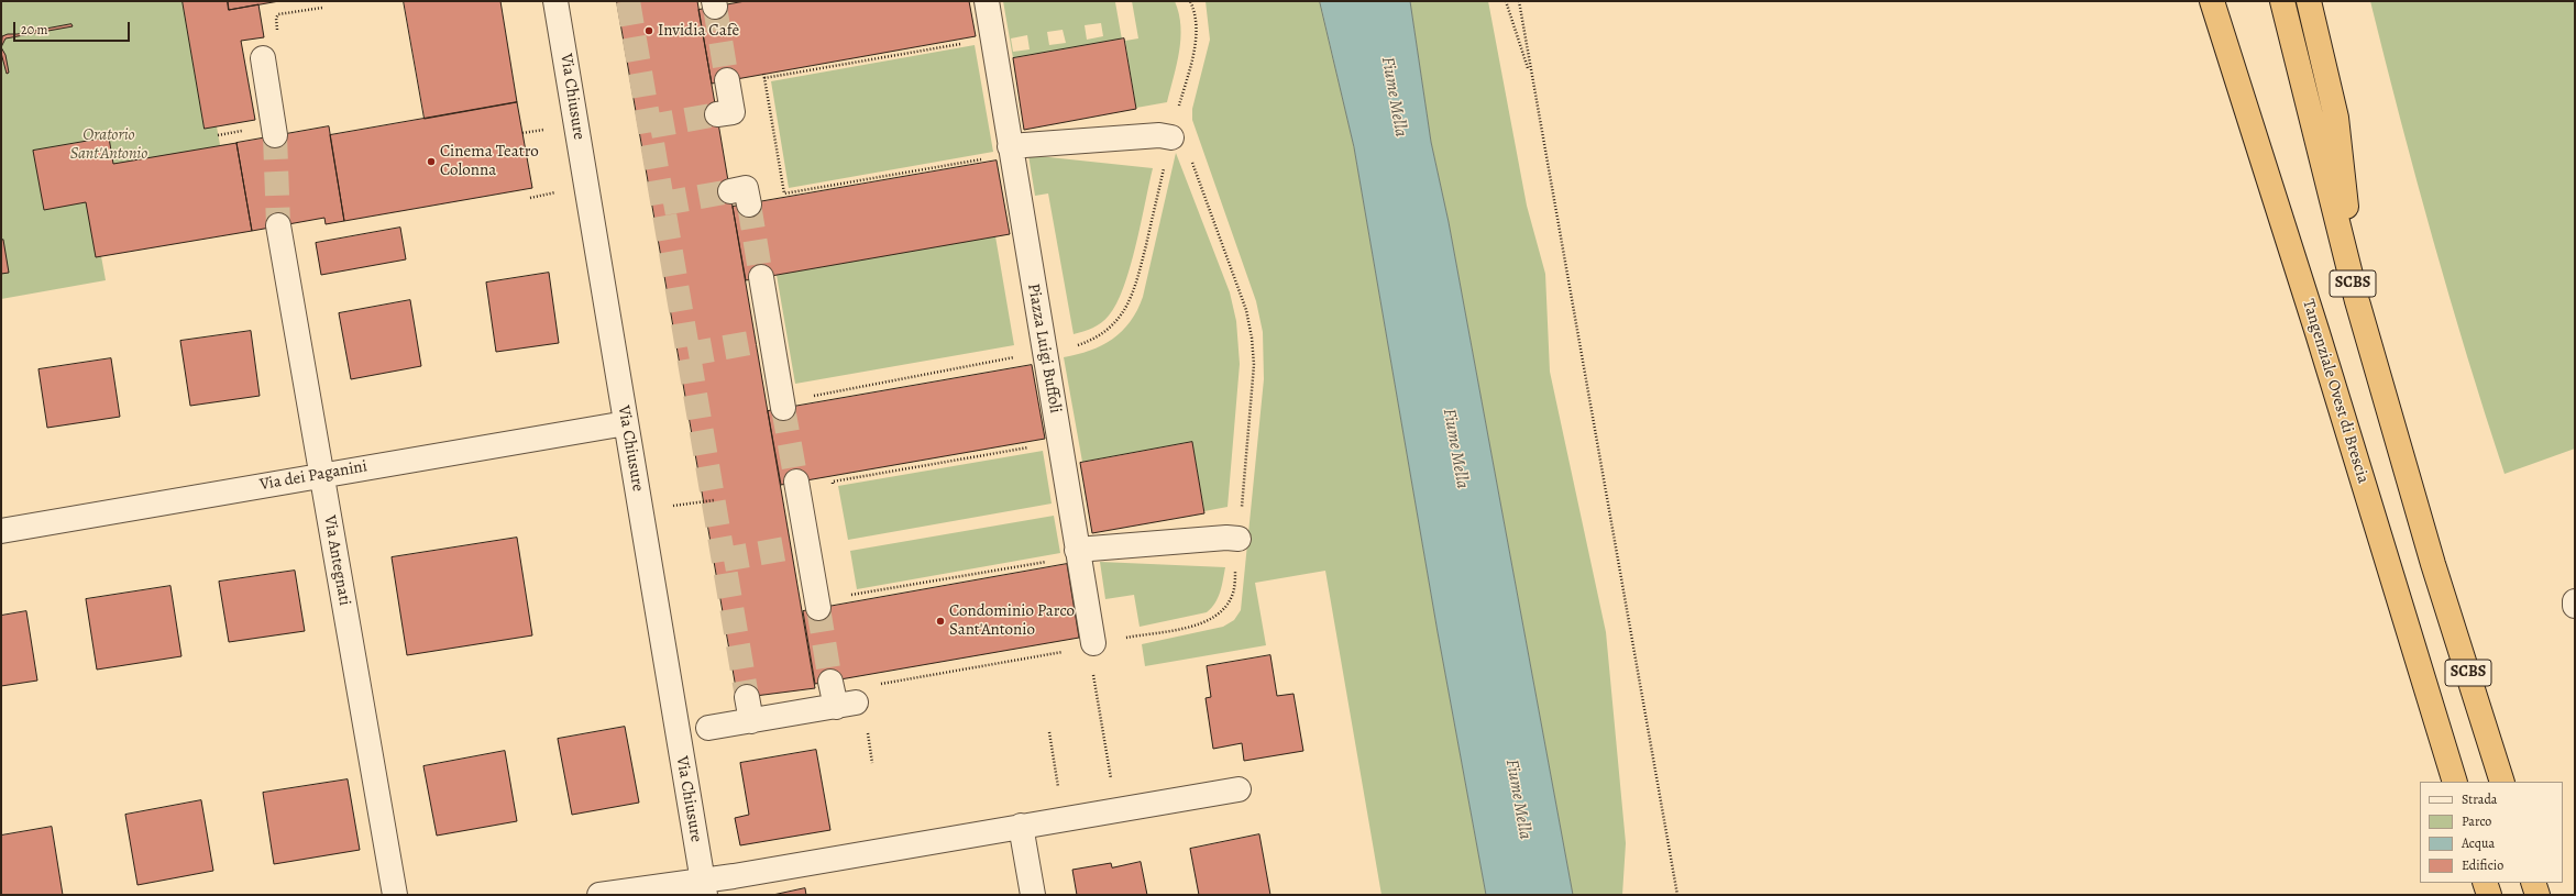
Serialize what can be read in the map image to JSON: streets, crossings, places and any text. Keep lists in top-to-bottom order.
{
  "streets": {
    "highway": ["SCBS", "Tangenziale Ovest di Brescia"],
    "street": [
      "Via Chiusure",
      "Piazza Luigi Buffoli",
      "Via dei Paganini",
      "Via Antegnati"
    ]
  },
  "crossings": [
    ["Via Chiusure", "Via dei Paganini"],
    ["Via dei Paganini", "Via Antegnati"]
  ],
  "water": ["Fiume Mella"],
  "parks": ["Oratorio Sant'Antonio"],
  "places": ["Invidia Cafè", "Cinema Teatro Colonna", "Condominio Parco Sant'Antonio"],
  "legend": [
    "Strada",
    "Parco",
    "Acqua",
    "Edificio"
  ],
  "scale_bar": "20 m"
}
